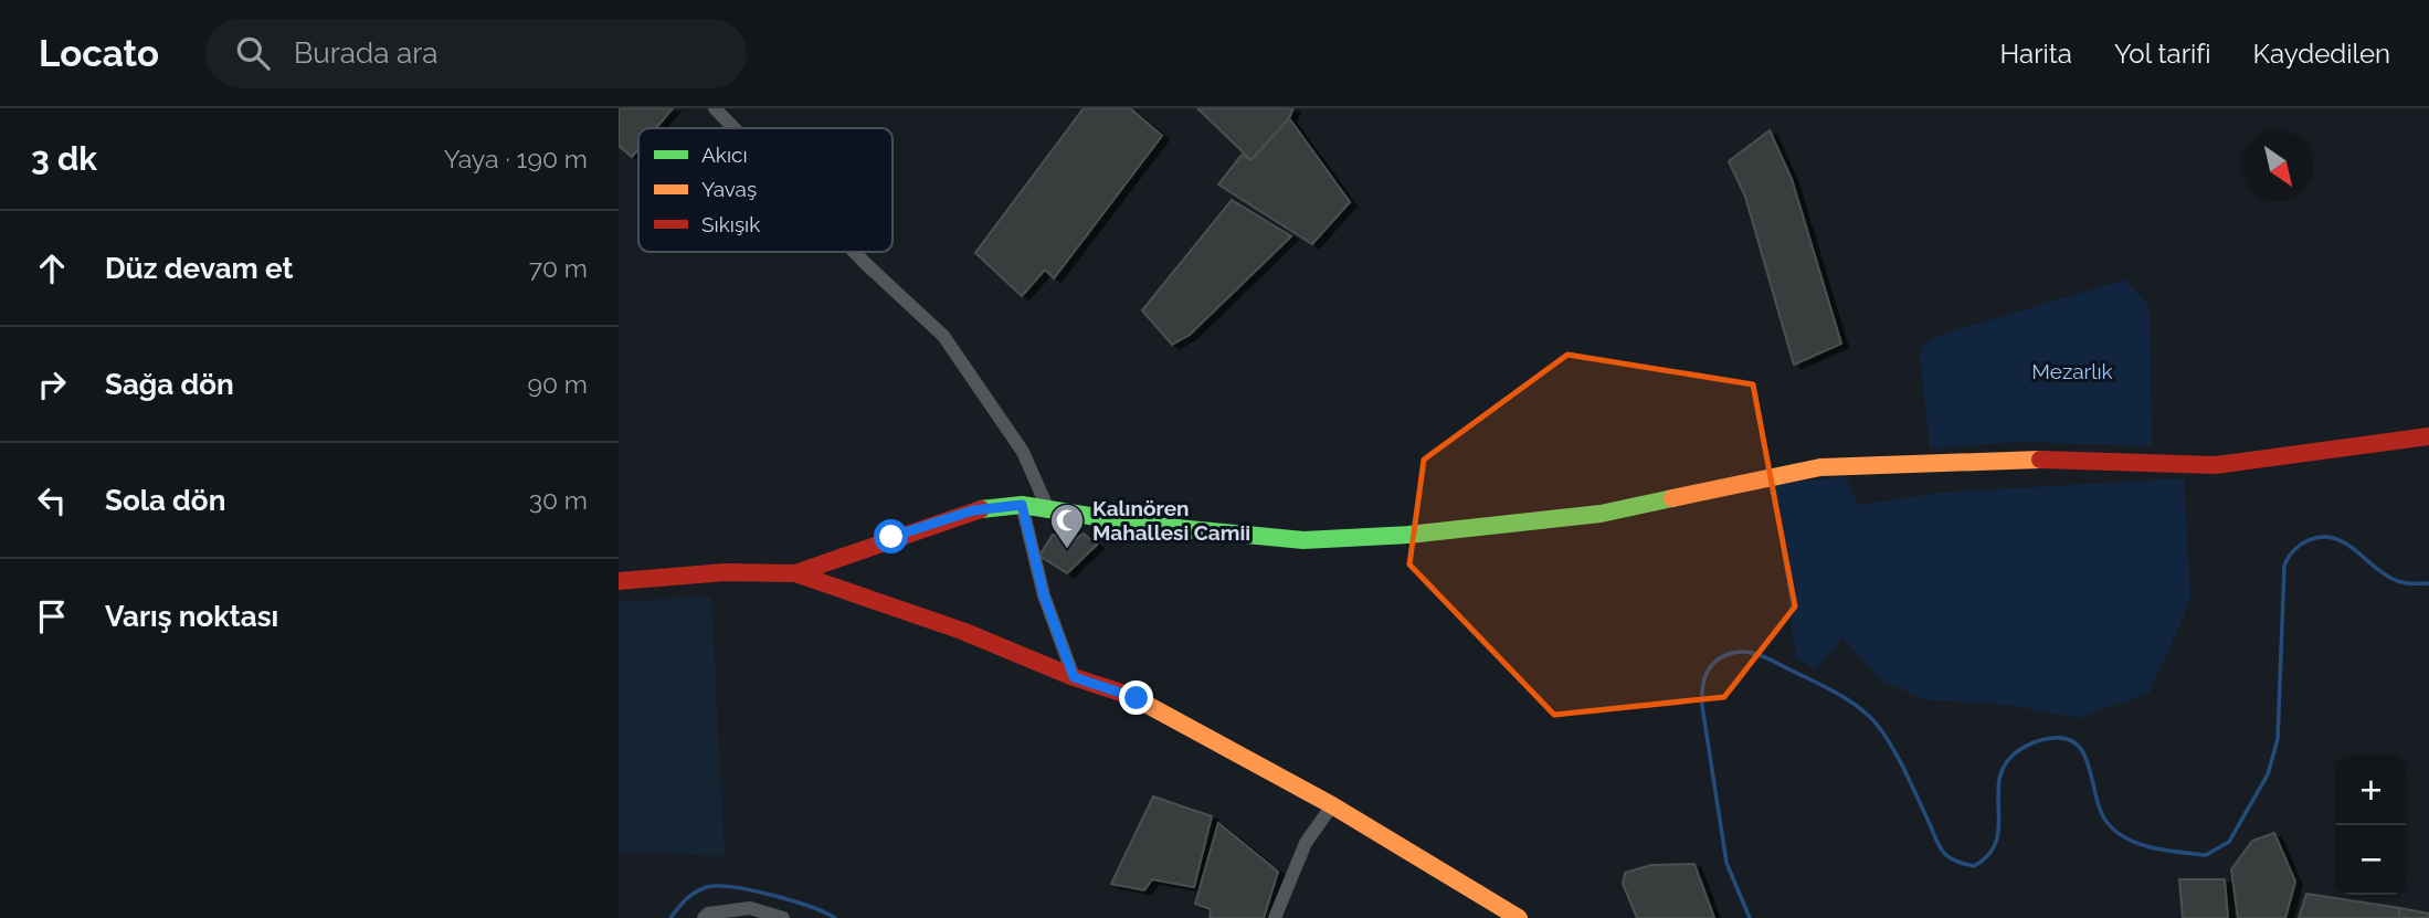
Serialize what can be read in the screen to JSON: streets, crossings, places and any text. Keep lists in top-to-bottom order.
{
  "parks": ["Mezarlık"],
  "places": {
    "mosque": ["Kalınören Mahallesi Camii"]
  },
  "legend": ["Akıcı", "Yavaş", "Sıkışık"],
  "north": "bottom right",
  "page": {
    "header": "Locato",
    "search": "Burada ara",
    "nav": ["Harita", "Yol tarifi", "Kaydedilen"],
    "heading": ["3 dk", "Yaya · 190 m"],
    "list": [
      ["Düz devam et", "70 m"],
      ["Sağa dön", "90 m"],
      ["Sola dön", "30 m"],
      "Varış noktası"
    ],
    "map_buttons": ["+", "−"]
  }
}
